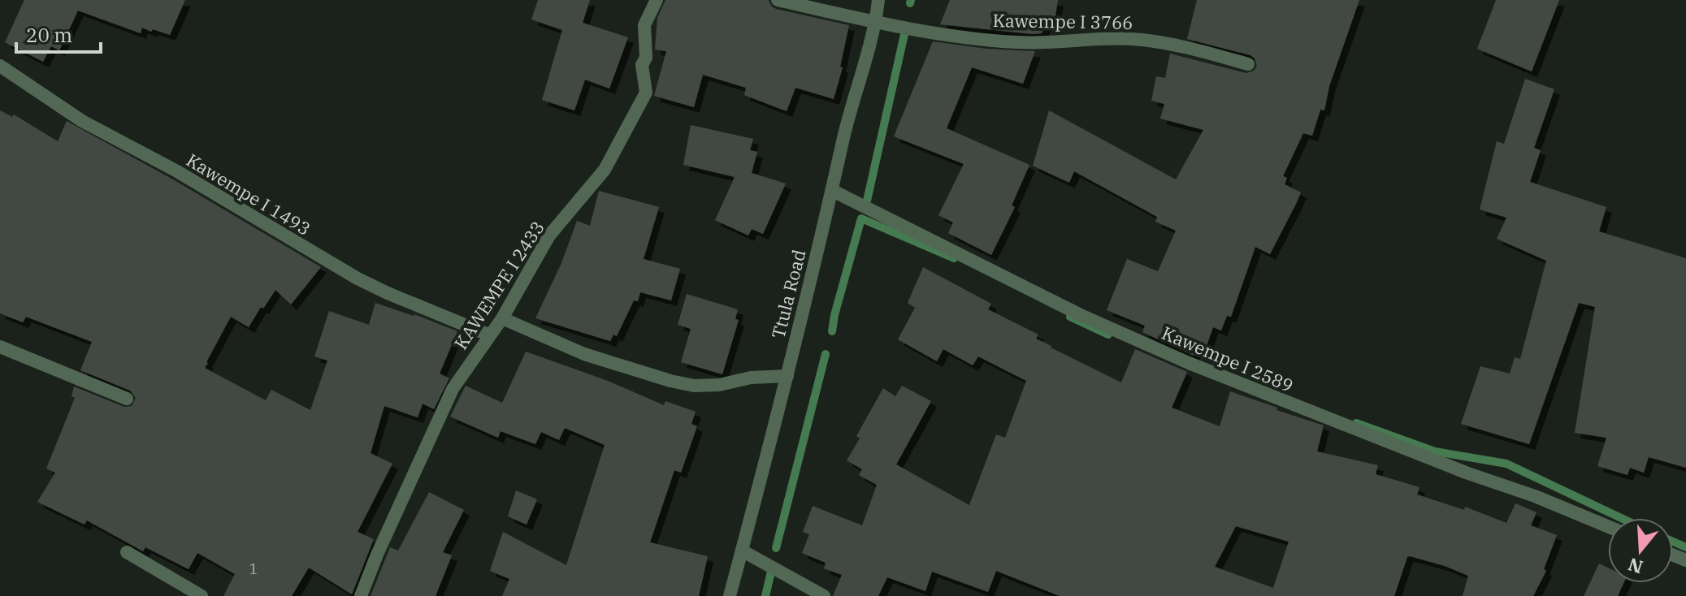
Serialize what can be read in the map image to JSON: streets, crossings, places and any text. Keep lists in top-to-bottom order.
{
  "streets": {
    "street": [
      "Kawempe I 3766",
      "Kawempe I 1493",
      "KAWEMPE I 2433",
      "Ttula Road",
      "Kawempe I 2589"
    ]
  },
  "crossings": [
    ["Kawempe I 3766", "Ttula Road"],
    ["Kawempe I 1493", "KAWEMPE I 2433"],
    ["Ttula Road", "Kawempe I 2589"]
  ],
  "house_numbers": ["1"],
  "scale_bar": "20 m",
  "north": "bottom"
}
